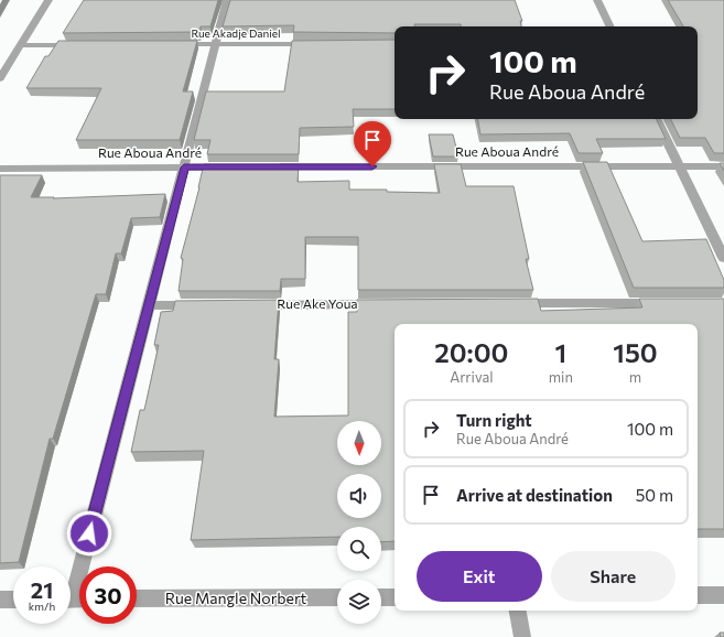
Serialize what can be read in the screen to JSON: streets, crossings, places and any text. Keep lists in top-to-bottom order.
{
  "streets": {
    "street": [
      "Rue Akadje Daniel",
      "Rue Aboua André",
      "Rue Ake Youa",
      "Rue Mangle Norbert"
    ]
  },
  "north": "bottom",
  "page": {
    "turn": ["100 m", "Rue Aboua André"],
    "eta": [
      "20:00",
      "Arrival",
      "1",
      "min",
      "150",
      "m"
    ],
    "list": [
      {
        "name": "Turn right",
        "note": "Rue Aboua André",
        "value": "100 m"
      },
      {
        "name": "Arrive at destination",
        "value": "50 m"
      }
    ],
    "buttons": ["Exit", "Share"],
    "speed": "21 km/h",
    "limit": "30"
  }
}
